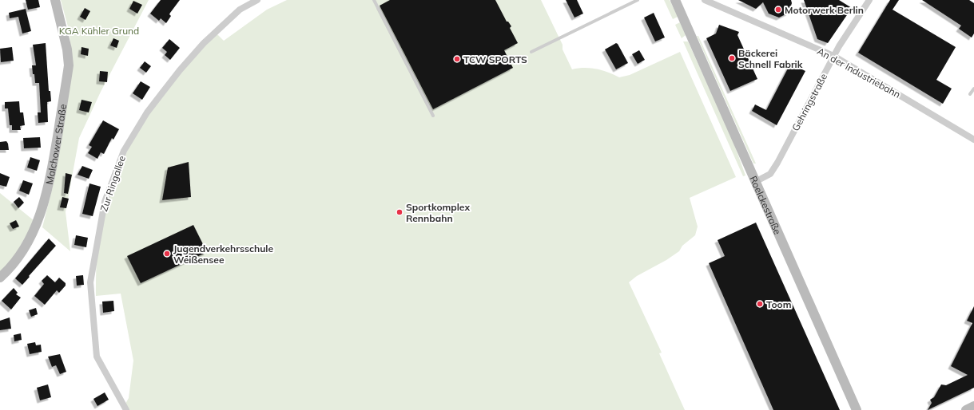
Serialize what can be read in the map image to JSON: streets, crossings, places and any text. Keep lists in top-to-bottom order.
{
  "streets": {
    "main road": ["Malchower Straße", "Roelckestraße"],
    "street": ["An der Industriebahn", "Gehringstraße", "Zur Ringallee"]
  },
  "crossings": [
    ["An der Industriebahn", "Gehringstraße"],
    ["Gehringstraße", "Roelckestraße"]
  ],
  "parks": ["KGA Kühler Grund"],
  "places": [
    "Motorwerk Berlin",
    "Bäckerei Schnell Fabrik",
    "TCW SPORTS",
    "Sportkomplex Rennbahn",
    "Jugendverkehrsschule Weißensee",
    "Toom"
  ]
}
